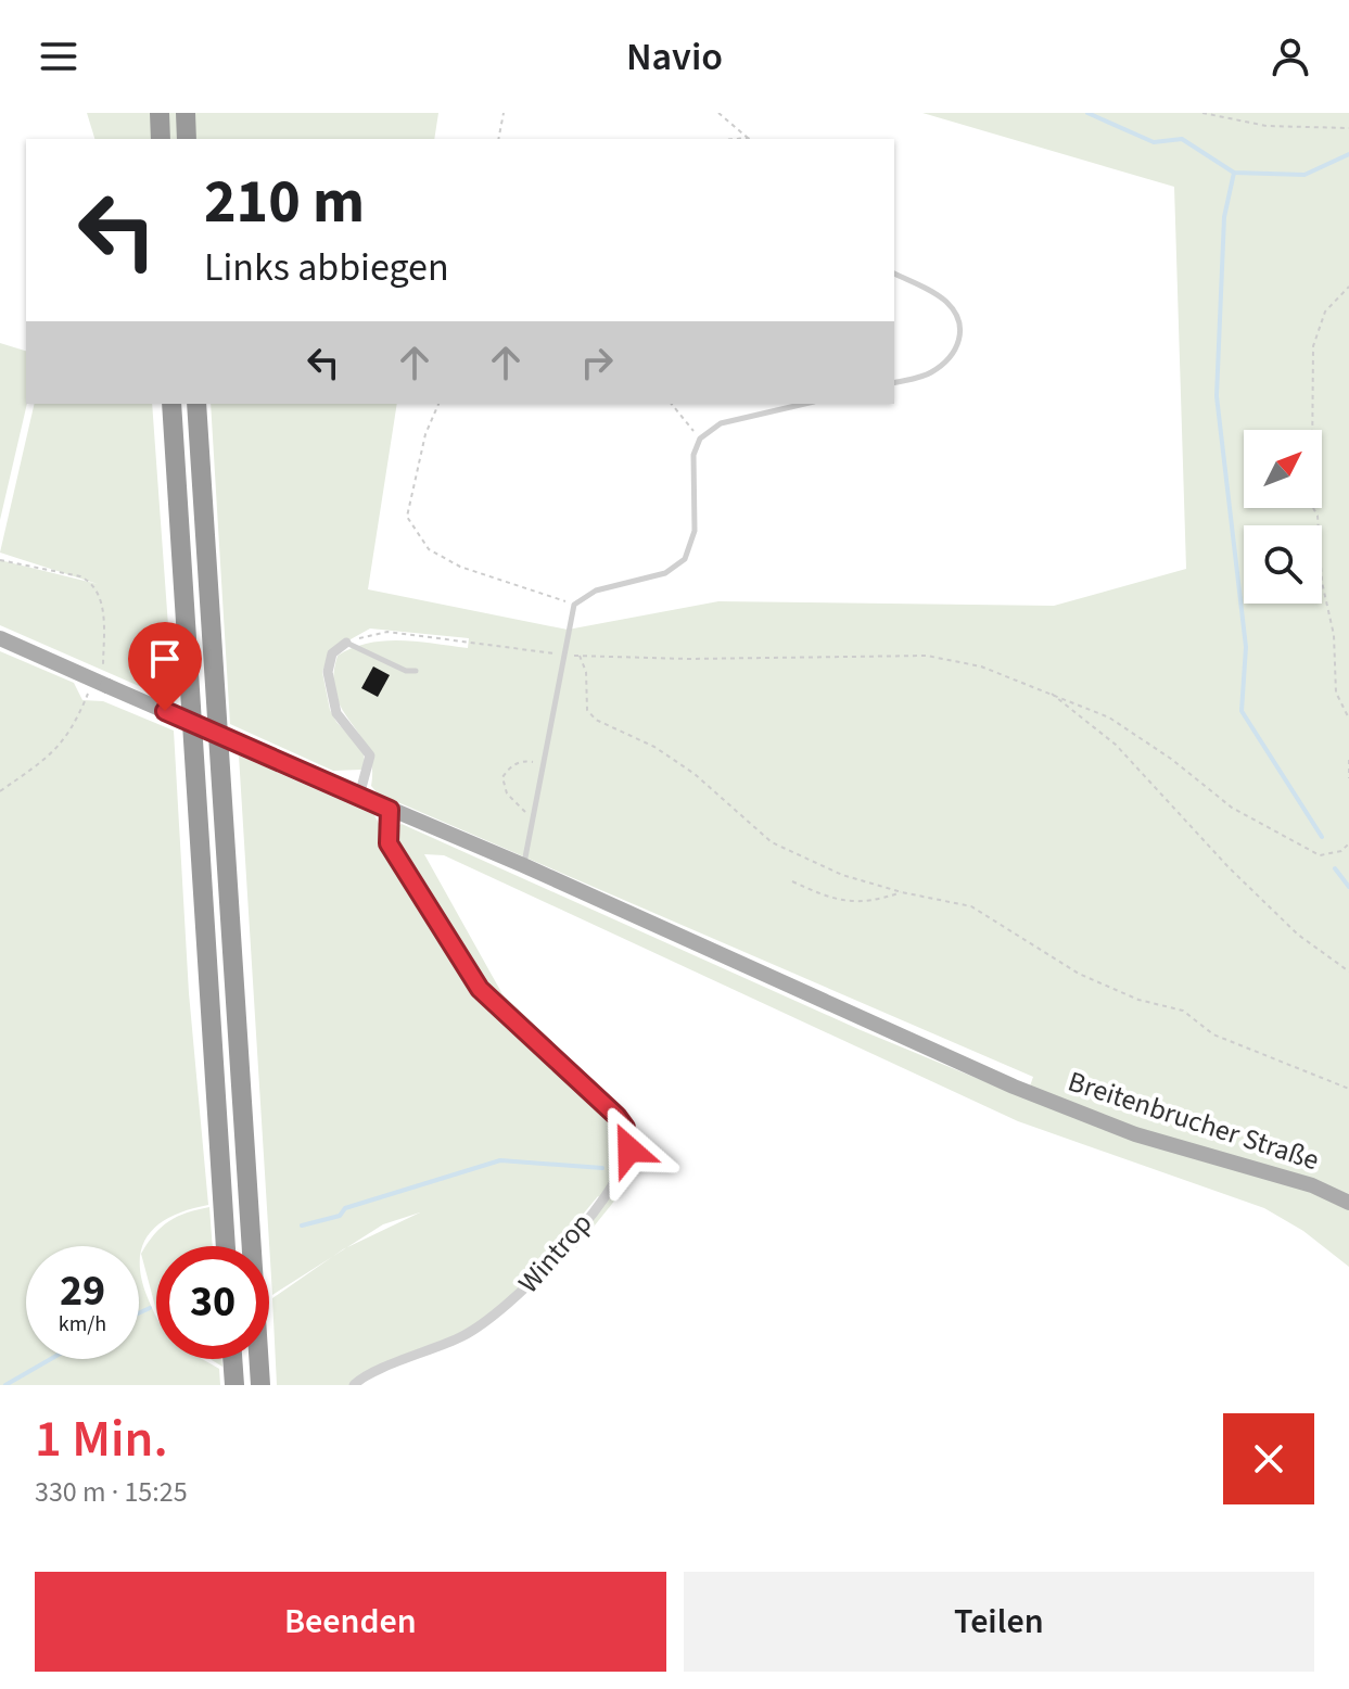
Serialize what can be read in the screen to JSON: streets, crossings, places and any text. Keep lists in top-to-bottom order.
{
  "streets": {
    "main road": ["Breitenbrucher Straße"],
    "street": ["Wintrop"]
  },
  "crossings": [
    ["Breitenbrucher Straße", "Wintrop"]
  ],
  "north": "top right",
  "page": {
    "header": "Navio",
    "turn": ["210 m", "Links abbiegen"],
    "speed": "29 km/h",
    "limit": "30",
    "heading": ["1 Min.", "330 m · 15:25"],
    "buttons": ["Beenden", "Teilen"]
  }
}
